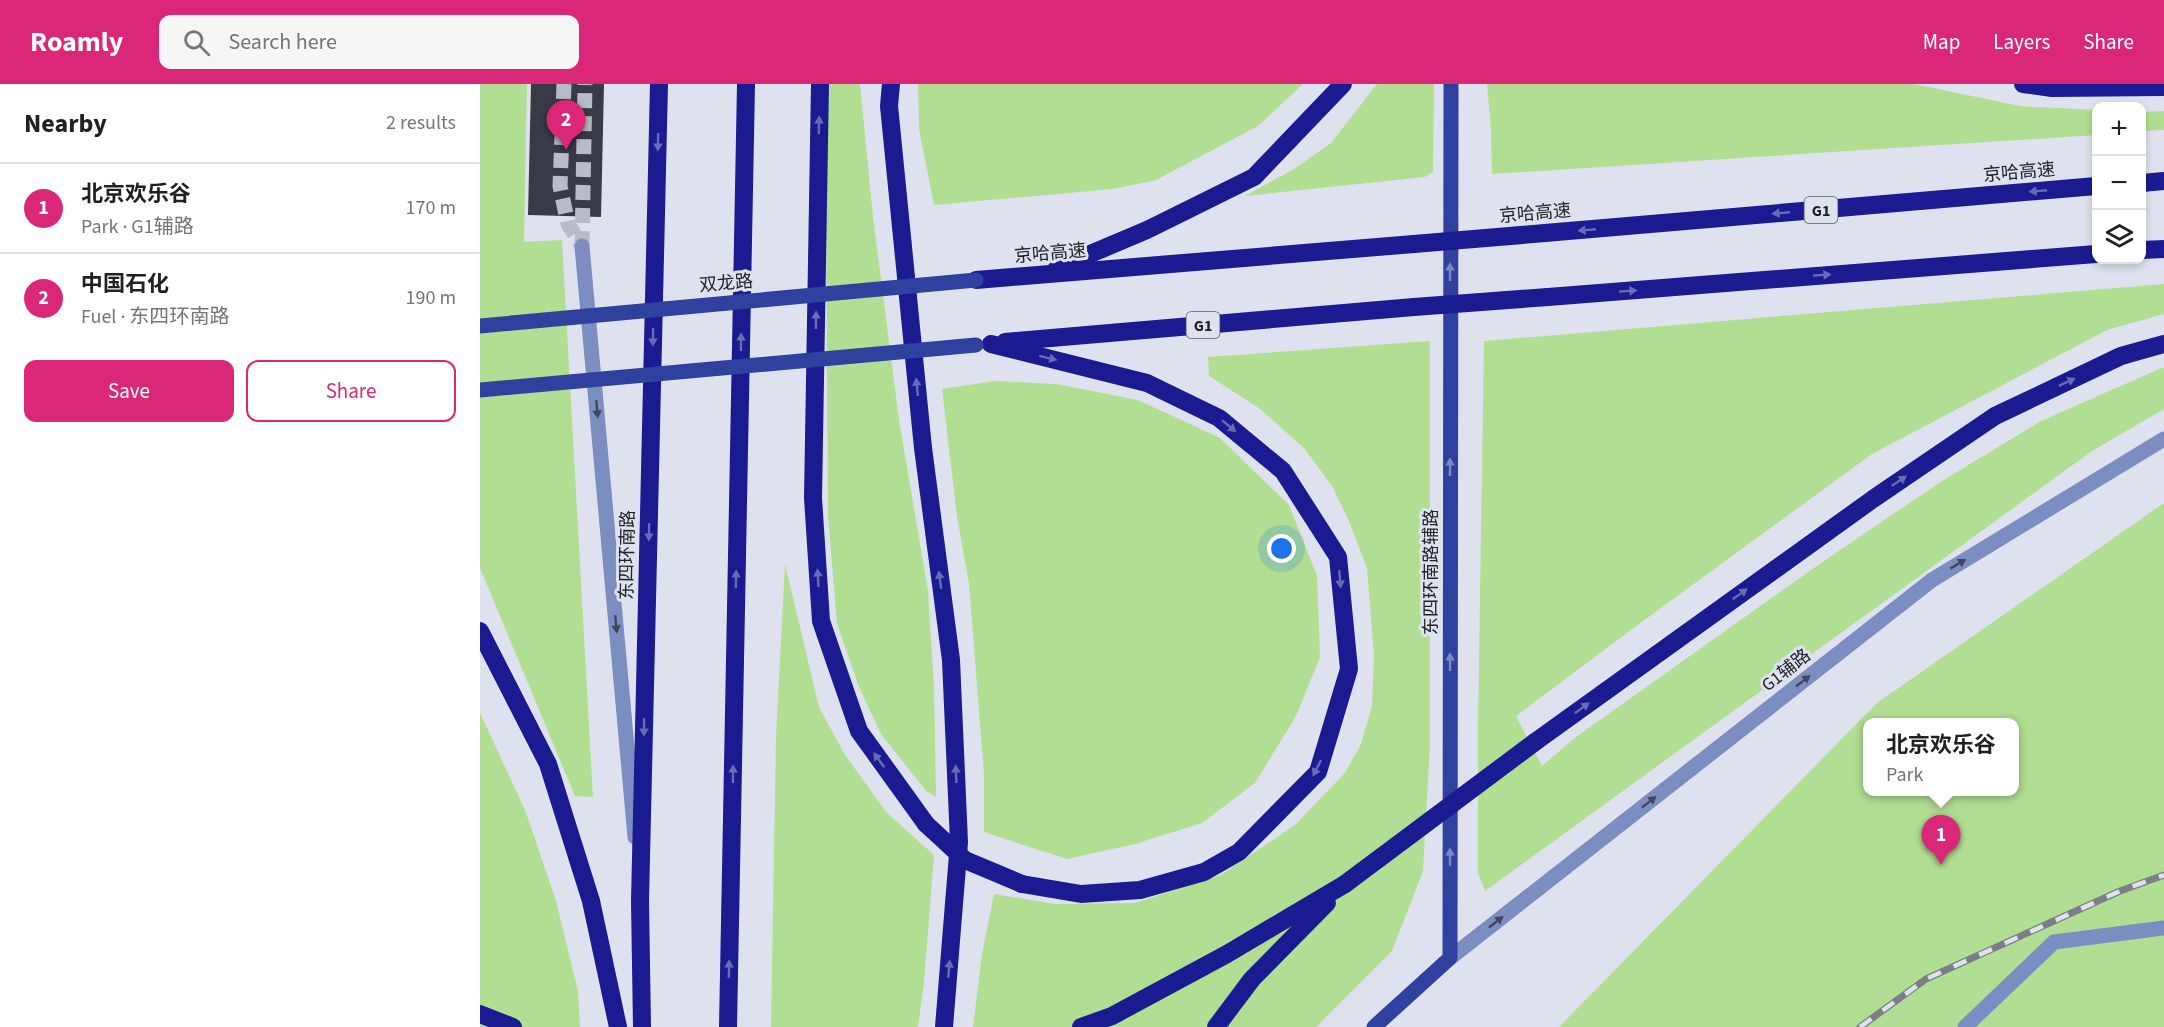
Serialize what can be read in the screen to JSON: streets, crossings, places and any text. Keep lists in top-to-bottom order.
{
  "streets": {
    "highway": ["京哈高速", "G1", "东四环南路"],
    "main road": ["双龙路", "东四环南路辅路"],
    "street": ["G1辅路"]
  },
  "crossings": [
    ["京哈高速", "双龙路"],
    ["东四环南路辅路", "G1辅路"]
  ],
  "one_way": ["东四环南路辅路", "G1辅路"],
  "page": {
    "header": "Roamly",
    "search": "Search here",
    "nav": ["Map", "Layers", "Share"],
    "heading": ["Nearby", "2 results"],
    "pins": ["2", "1"],
    "map_buttons": ["+", "−"],
    "list": [
      {
        "mark": "1",
        "name": "北京欢乐谷",
        "note": "Park · G1辅路",
        "value": "170 m"
      },
      {
        "mark": "2",
        "name": "中国石化",
        "note": "Fuel · 东四环南路",
        "value": "190 m"
      }
    ],
    "buttons": ["Save", "Share"],
    "popup": ["北京欢乐谷", "Park"]
  }
}
